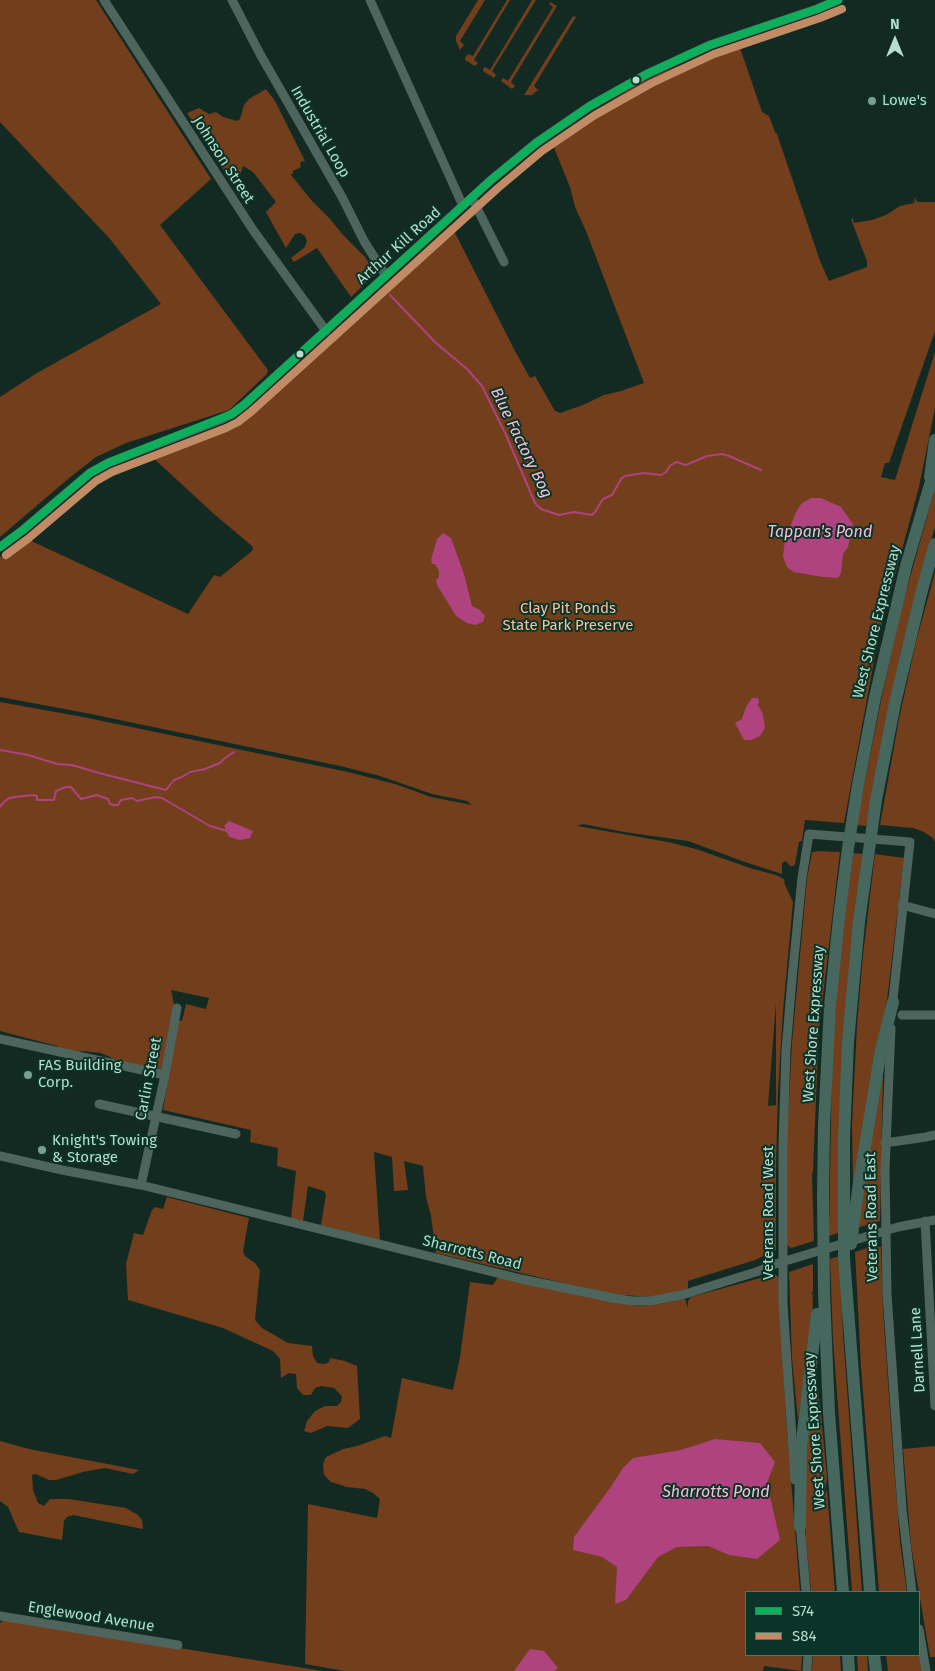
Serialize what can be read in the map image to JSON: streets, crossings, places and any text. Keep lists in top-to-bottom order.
{
  "streets": {
    "highway": ["West Shore Expressway"],
    "street": [
      "Industrial Loop",
      "Johnson Street",
      "Arthur Kill Road",
      "Carlin Street",
      "Veterans Road West",
      "Veterans Road East",
      "Sharrotts Road",
      "Darnell Lane",
      "Englewood Avenue"
    ]
  },
  "crossings": [
    ["Industrial Loop", "Arthur Kill Road"],
    ["Johnson Street", "Arthur Kill Road"],
    ["Carlin Street", "Sharrotts Road"],
    ["Veterans Road West", "Veterans Road East"],
    ["Veterans Road West", "Sharrotts Road"],
    ["Veterans Road East", "Sharrotts Road"],
    ["Sharrotts Road", "Darnell Lane"]
  ],
  "water": ["Blue Factory Bog", "Tappan's Pond", "Sharrotts Pond"],
  "parks": ["Clay Pit Ponds State Park Preserve"],
  "places": ["Lowe's", "FAS Building Corp.", "Knight's Towing & Storage"],
  "lines": ["transit line S74", "transit line S84"],
  "legend": ["S74", "S84"],
  "north": "top"
}
